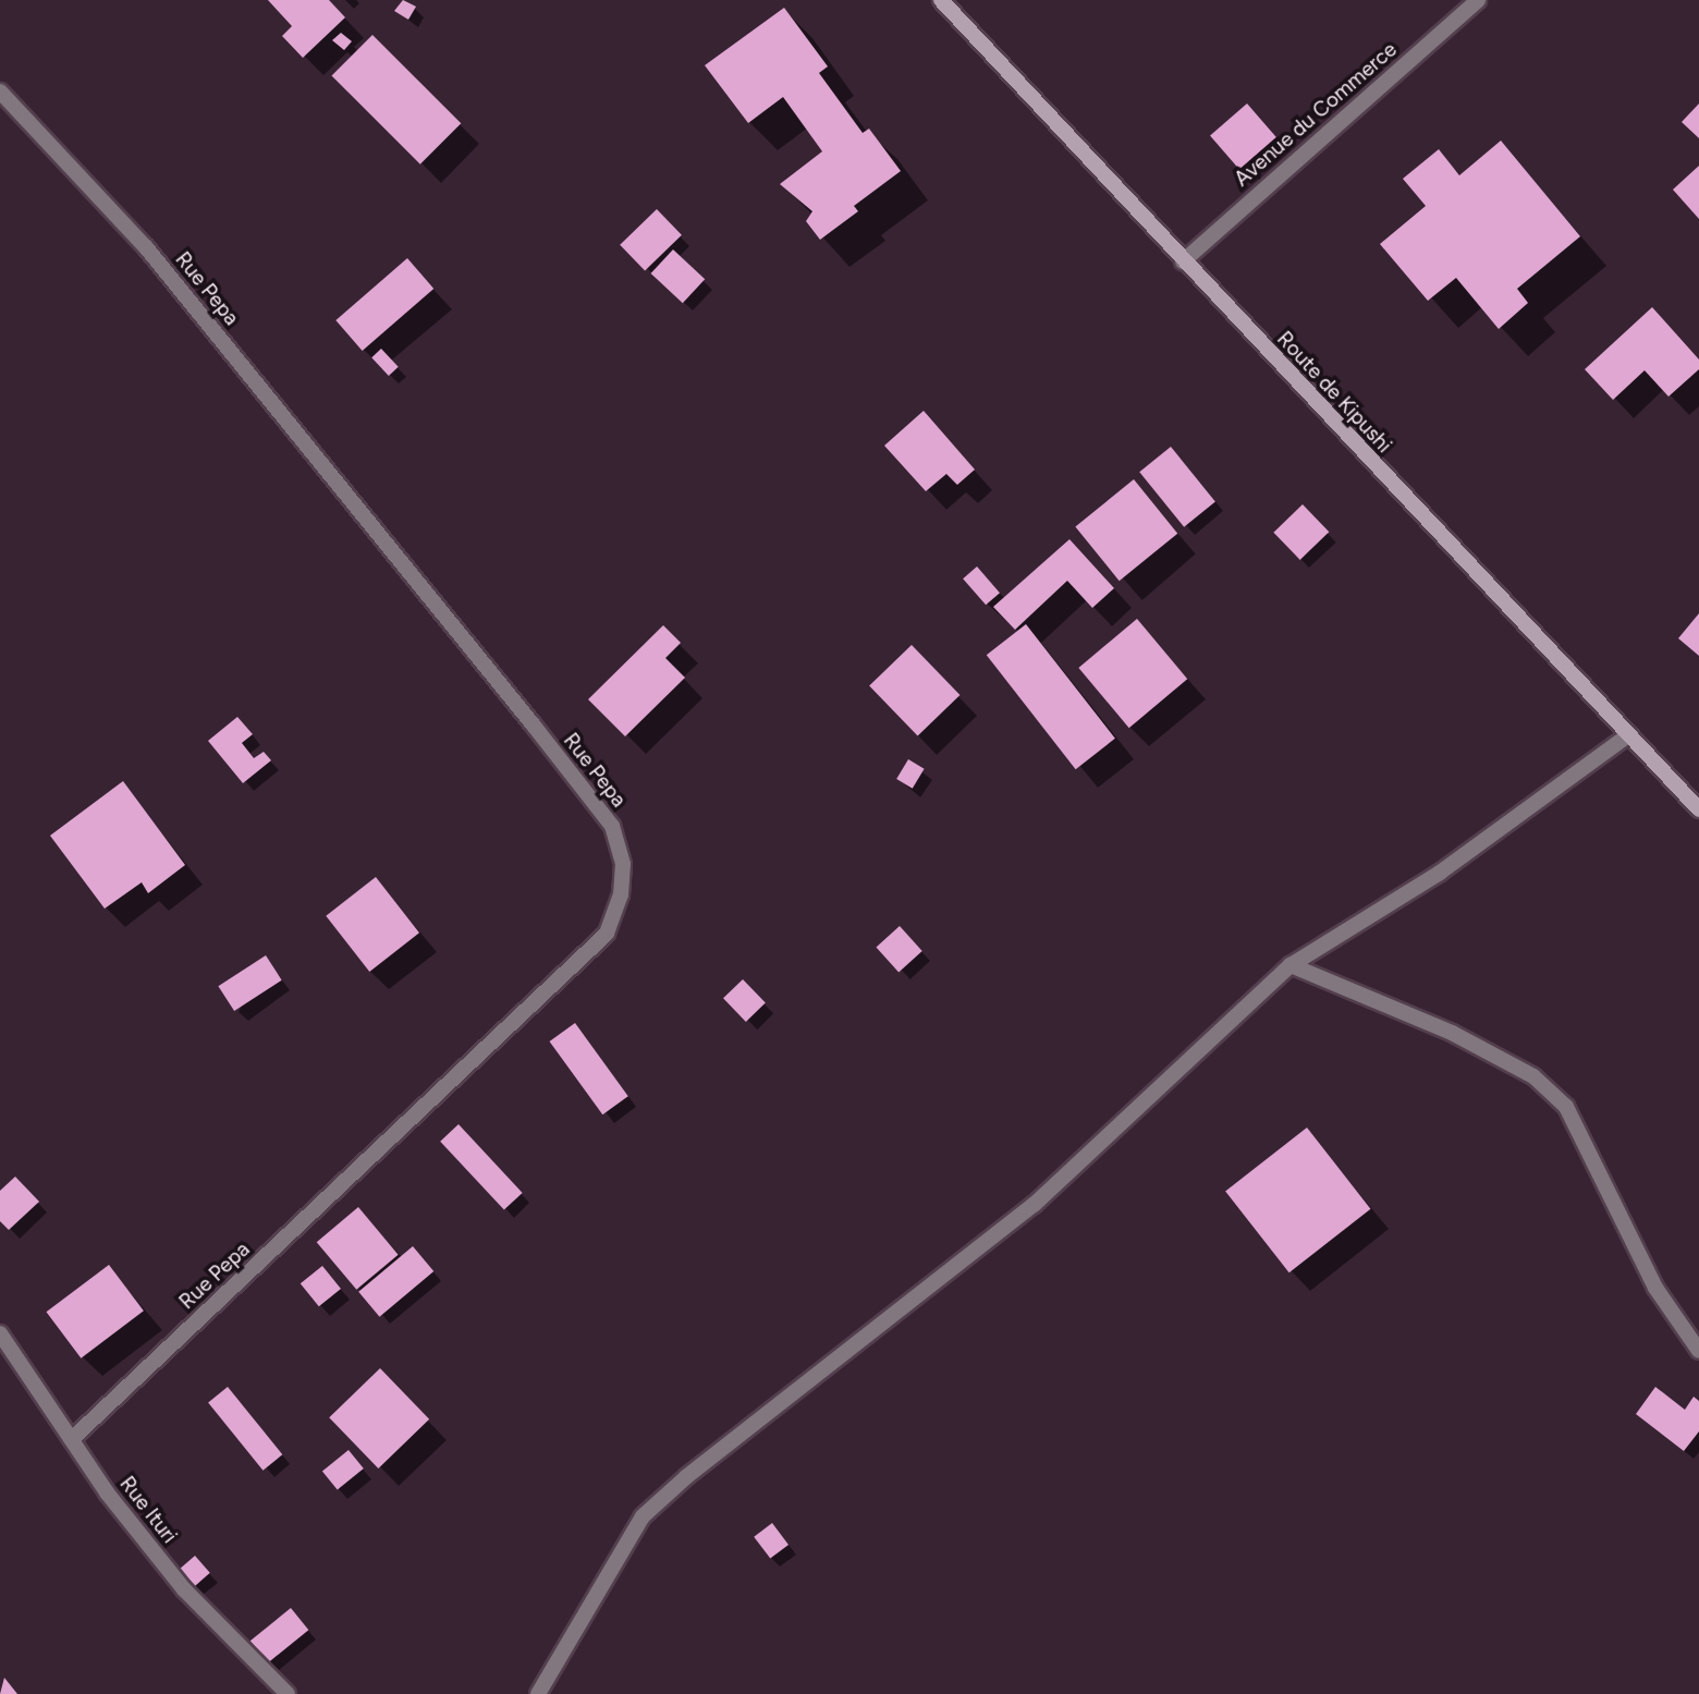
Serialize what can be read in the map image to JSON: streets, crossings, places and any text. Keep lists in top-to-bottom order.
{
  "streets": {
    "main road": ["Route de Kipushi"],
    "street": ["Avenue du Commerce", "Rue Pepa", "Rue Ituri"]
  },
  "crossings": [
    ["Avenue du Commerce", "Route de Kipushi"],
    ["Rue Pepa", "Rue Ituri"]
  ]
}
